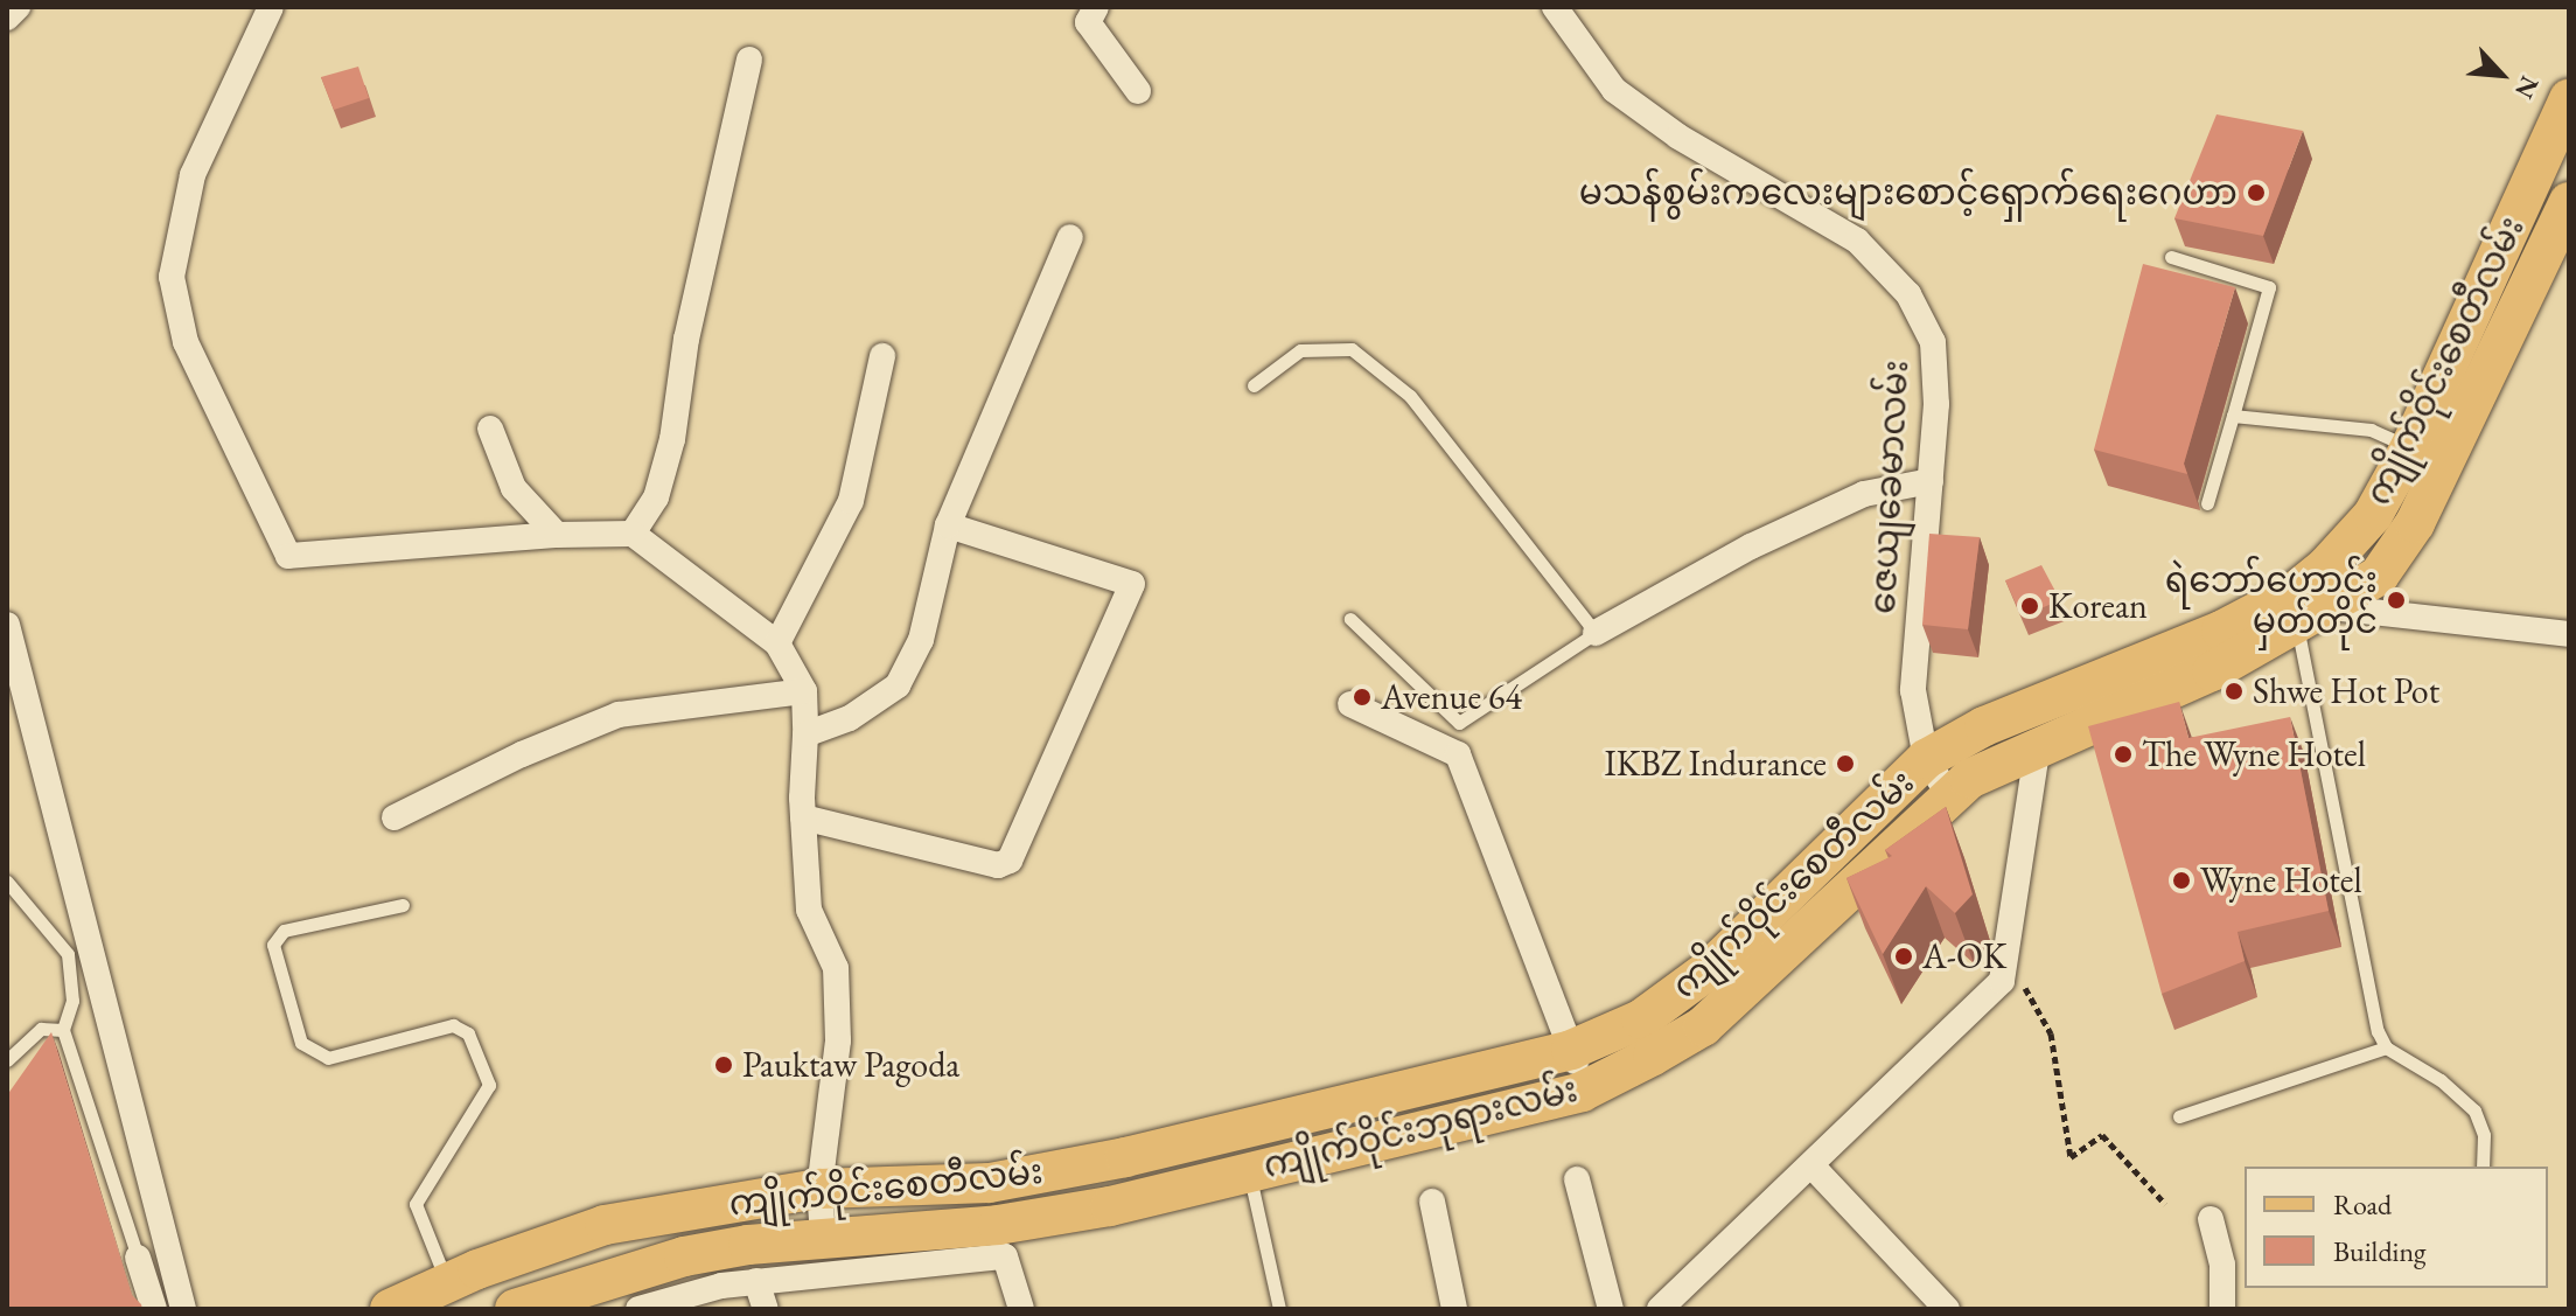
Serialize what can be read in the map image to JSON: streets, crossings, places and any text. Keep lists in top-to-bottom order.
{
  "streets": {
    "main road": ["ကျိုက်ဝိုင်းစေတီလမ်း", "ကျိုက်ဝိုင်းဘုရားလမ်း"],
    "street": ["ဇေယျခေမာလမ်း"]
  },
  "crossings": [
    ["ကျိုက်ဝိုင်းစေတီလမ်း", "ဇေယျခေမာလမ်း"],
    ["ကျိုက်ဝိုင်းစေတီလမ်း", "ကျိုက်ဝိုင်းဘုရားလမ်း"]
  ],
  "places": [
    "မသန်စွမ်းကလေးများစောင့်ရှောက်ရေးဂေဟာ",
    "ရဲဘော်ဟောင်း မှတ်တိုင်",
    "Korean",
    "Shwe Hot Pot",
    "Avenue 64",
    "The Wyne Hotel",
    "IKBZ Indurance",
    "Wyne Hotel",
    "A-OK",
    "Pauktaw Pagoda"
  ],
  "legend": ["Road", "Building"],
  "north": "bottom right"
}
